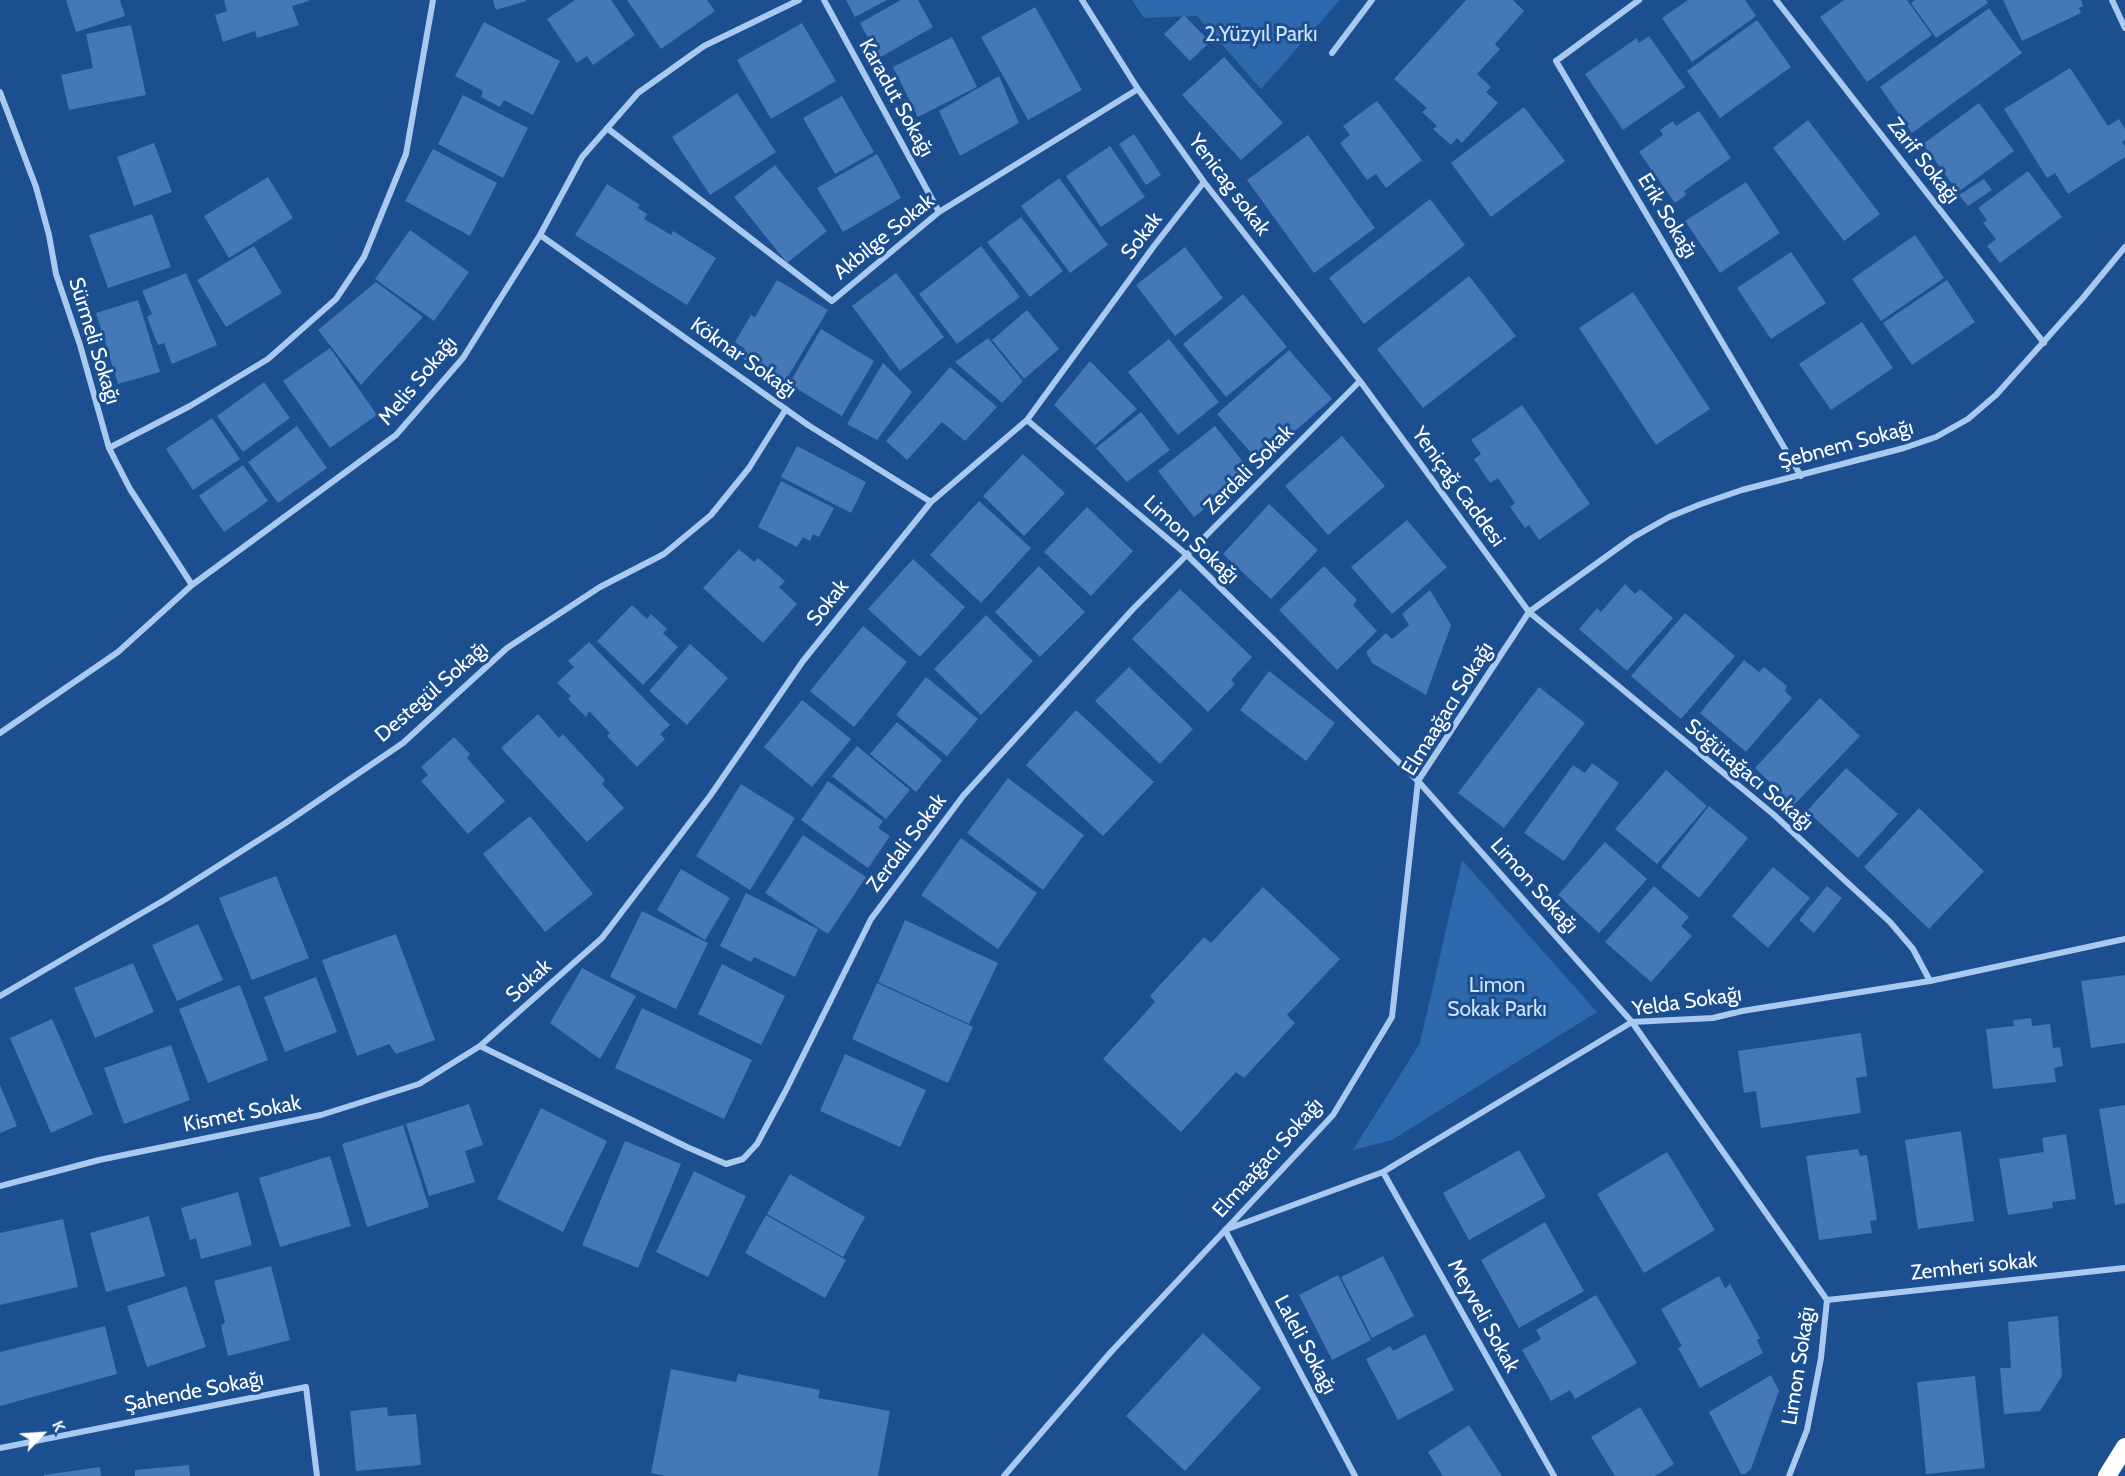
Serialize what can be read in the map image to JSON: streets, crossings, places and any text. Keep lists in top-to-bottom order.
{
  "streets": {
    "street": [
      "Karadut Sokağı",
      "Zarif Sokağı",
      "Yenicag sokak",
      "Erik Sokağı",
      "Sokak",
      "Akbilge Sokak",
      "Sürmeli Sokağı",
      "Köknar Sokağı",
      "Melis Sokağı",
      "Şebnem Sokağı",
      "Zerdali Sokak",
      "Yeniçağ Caddesi",
      "Limon Sokağı",
      "Destegül Sokağı",
      "Elmaağacı Sokağı",
      "Söğütağacı Sokağı",
      "Yelda Sokağı",
      "Kismet Sokak",
      "Zemheri sokak",
      "Meyveli Sokak",
      "Laleli Sokağı",
      "Şahende Sokağı"
    ]
  },
  "crossings": [
    ["Karadut Sokağı", "Akbilge Sokak"],
    ["Zarif Sokağı", "Şebnem Sokağı"],
    ["Yenicag sokak", "Sokak"],
    ["Yenicag sokak", "Akbilge Sokak"],
    ["Yenicag sokak", "Zerdali Sokak"],
    ["Yenicag sokak", "Yeniçağ Caddesi"],
    ["Erik Sokağı", "Şebnem Sokağı"],
    ["Sokak", "Köknar Sokağı"],
    ["Sokak", "Zerdali Sokak"],
    ["Sokak", "Limon Sokağı"],
    ["Sokak", "Kismet Sokak"],
    ["Akbilge Sokak", "Melis Sokağı"],
    ["Sürmeli Sokağı", "Melis Sokağı"],
    ["Köknar Sokağı", "Melis Sokağı"],
    ["Köknar Sokağı", "Destegül Sokağı"],
    ["Şebnem Sokağı", "Yeniçağ Caddesi"],
    ["Şebnem Sokağı", "Elmaağacı Sokağı"],
    ["Şebnem Sokağı", "Söğütağacı Sokağı"],
    ["Zerdali Sokak", "Yeniçağ Caddesi"],
    ["Zerdali Sokak", "Limon Sokağı"],
    ["Zerdali Sokak", "Kismet Sokak"],
    ["Yeniçağ Caddesi", "Elmaağacı Sokağı"],
    ["Yeniçağ Caddesi", "Söğütağacı Sokağı"],
    ["Limon Sokağı", "Elmaağacı Sokağı"],
    ["Limon Sokağı", "Yelda Sokağı"],
    ["Limon Sokağı", "Zemheri sokak"],
    ["Elmaağacı Sokağı", "Söğütağacı Sokağı"],
    ["Elmaağacı Sokağı", "Yelda Sokağı"],
    ["Elmaağacı Sokağı", "Laleli Sokağı"],
    ["Söğütağacı Sokağı", "Yelda Sokağı"],
    ["Yelda Sokağı", "Meyveli Sokak"],
    ["Yelda Sokağı", "Laleli Sokağı"]
  ],
  "parks": ["2.Yüzyıl Parkı", "Limon Sokak Parkı"],
  "north": "top right"
}
